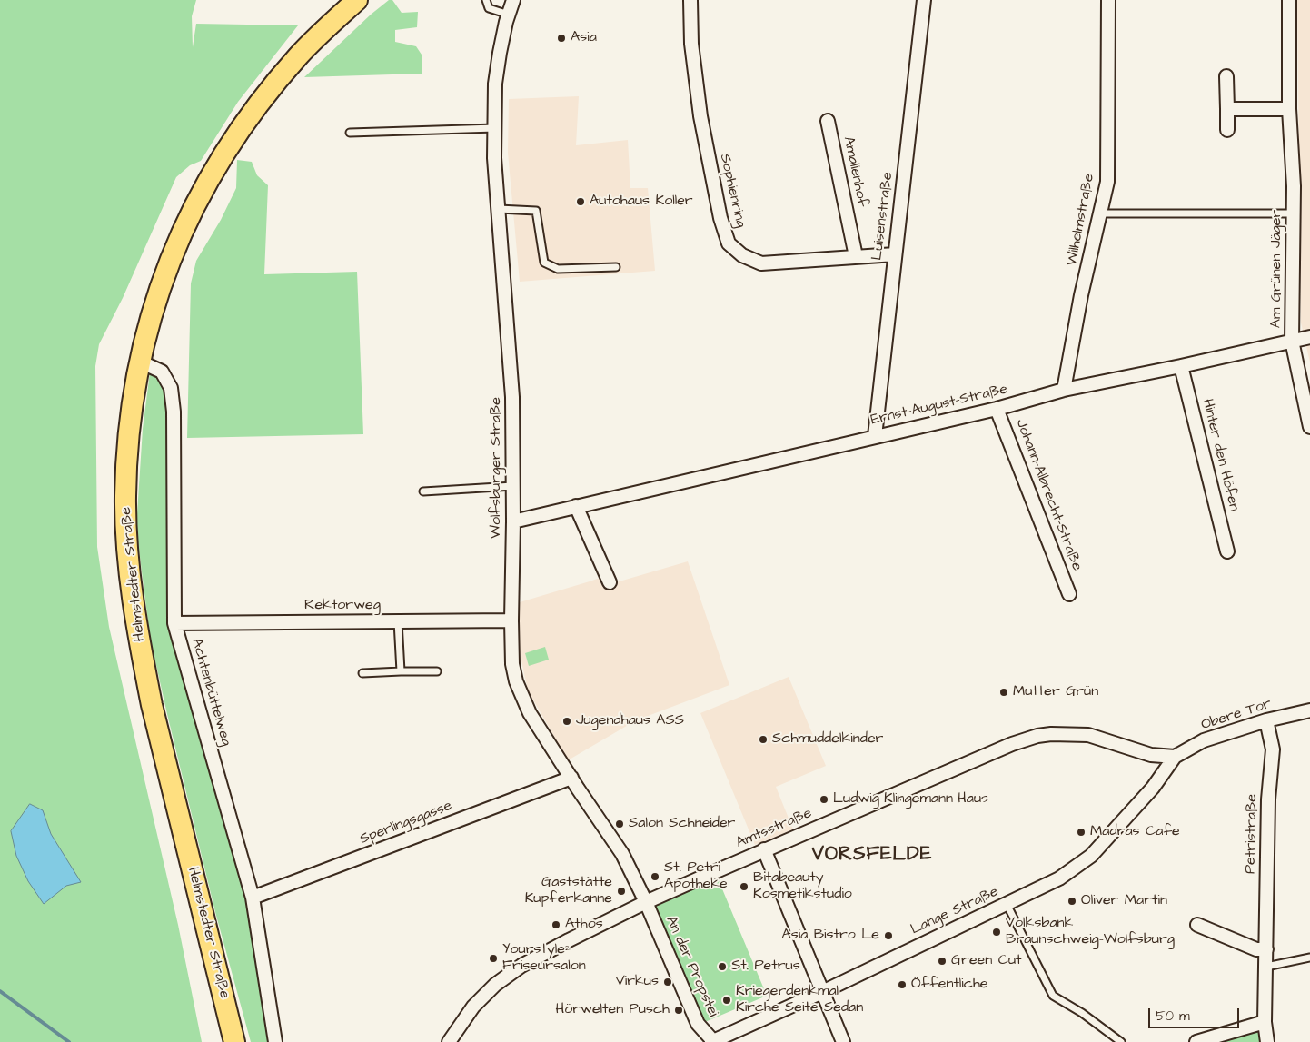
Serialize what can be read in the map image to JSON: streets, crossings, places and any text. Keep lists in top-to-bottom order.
{
  "streets": {
    "main road": ["Helmstedter Straße"],
    "street": [
      "Amalienhof",
      "Sophienring",
      "Luisenstraße",
      "Wilhelmstraße",
      "Am Grünen Jäger",
      "Ernst-August-Straße",
      "Hinter den Höfen",
      "Wolfsburger Straße",
      "Johann-Albrecht-Straße",
      "Rektorweg",
      "Achtenbüttelweg",
      "Obere Tor",
      "Sperlingsgasse",
      "Amtsstraße",
      "Petristraße",
      "Lange Straße",
      "An der Propstei"
    ]
  },
  "crossings": [
    ["Amalienhof", "Sophienring"],
    ["Sophienring", "Luisenstraße"],
    ["Luisenstraße", "Ernst-August-Straße"],
    ["Wilhelmstraße", "Ernst-August-Straße"],
    ["Am Grünen Jäger", "Ernst-August-Straße"],
    ["Ernst-August-Straße", "Hinter den Höfen"],
    ["Ernst-August-Straße", "Wolfsburger Straße"],
    ["Ernst-August-Straße", "Johann-Albrecht-Straße"],
    ["Wolfsburger Straße", "Rektorweg"],
    ["Wolfsburger Straße", "Sperlingsgasse"],
    ["Wolfsburger Straße", "Amtsstraße"],
    ["Wolfsburger Straße", "An der Propstei"],
    ["Helmstedter Straße", "Achtenbüttelweg"],
    ["Rektorweg", "Achtenbüttelweg"],
    ["Achtenbüttelweg", "Sperlingsgasse"],
    ["Obere Tor", "Amtsstraße"],
    ["Obere Tor", "Petristraße"],
    ["Obere Tor", "Lange Straße"],
    ["Amtsstraße", "Lange Straße"],
    ["Amtsstraße", "An der Propstei"],
    ["Lange Straße", "An der Propstei"]
  ],
  "districts": ["VORSFELDE"],
  "places": [
    "Asia",
    "Autohaus Koller",
    "Mutter Grün",
    "Jugendhaus ASS",
    "Schmuddelkinder",
    "Ludwig-Klingemann-Haus",
    "Salon Schneider",
    "Madras Cafe",
    "St. Petri Apotheke",
    "Bitabeauty Kosmetikstudio",
    "Gaststätte Kupferkanne",
    "Oliver Martin",
    "Athos",
    "Volksbank Braunschweig-Wolfsburg",
    "Asia Bistro Le",
    "Yourstyle² Friseursalon",
    "Green Cut",
    "St. Petrus",
    "Virkus",
    "Öffentliche",
    "Kriegerdenkmal Kirche Seite Sedan",
    "Hörwelten Pusch"
  ],
  "scale_bar": "50 m"
}
